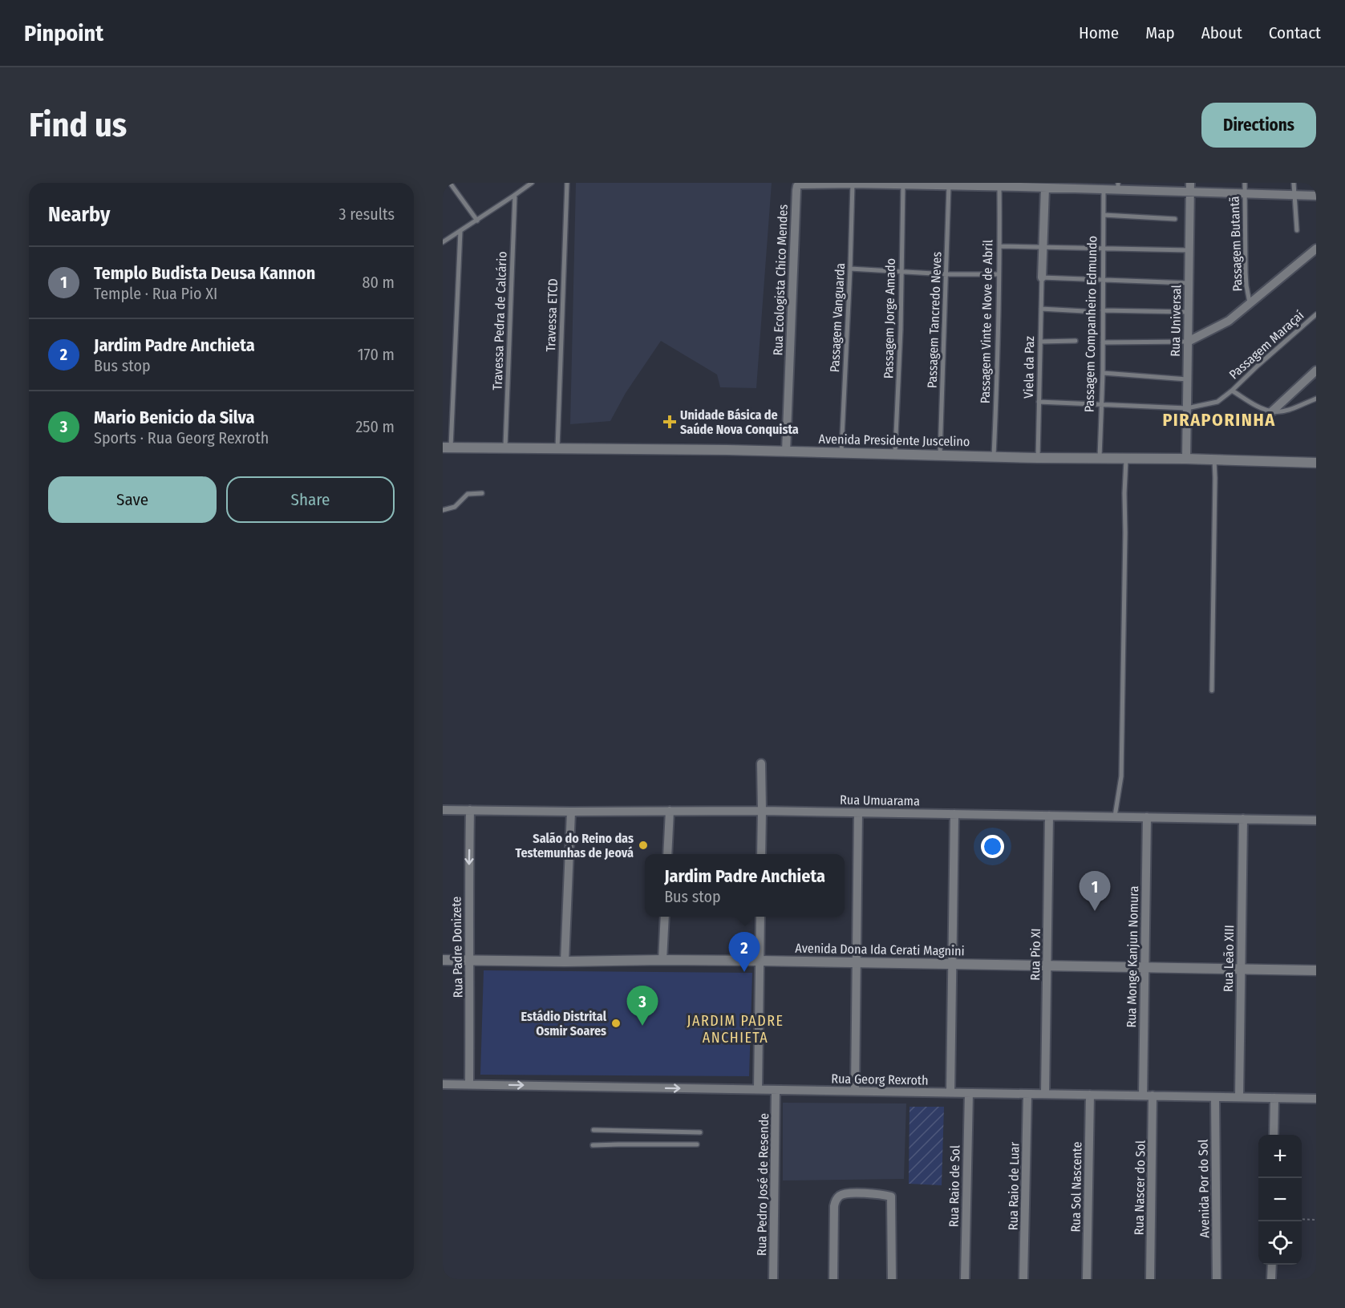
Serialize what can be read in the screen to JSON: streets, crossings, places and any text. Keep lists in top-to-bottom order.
{
  "streets": {
    "street": [
      "Rua Ecologista Chico Mendes",
      "Rua Universal",
      "Avenida Presidente Juscelino",
      "Rua Umuarama",
      "Rua Padre Donizete",
      "Avenida Dona Ida Cerati Magnini",
      "Rua Pio XI",
      "Rua Monge Kanjun Nomura",
      "Rua Leão XIII",
      "Rua Georg Rexroth",
      "Rua Pedro José de Resende",
      "Rua Raio de Sol",
      "Rua Raio de Luar",
      "Rua Sol Nascente",
      "Rua Nascer do Sol",
      "Avenida Por do Sol"
    ],
    "lane": [
      "Passagem Butantã",
      "Travessa ETCD",
      "Passagem Vanguarda",
      "Passagem Jorge Amado",
      "Passagem Tancredo Neves",
      "Travessa Pedra de Calcário",
      "Passagem Vinte e Nove de Abril",
      "Passagem Companheiro Edmundo",
      "Passagem Maraçaí",
      "Viela da Paz"
    ]
  },
  "crossings": [
    ["Passagem Butantã", "Rua Ecologista Chico Mendes"],
    ["Rua Ecologista Chico Mendes", "Passagem Vanguarda"],
    ["Rua Ecologista Chico Mendes", "Passagem Jorge Amado"],
    ["Rua Ecologista Chico Mendes", "Passagem Tancredo Neves"],
    ["Rua Ecologista Chico Mendes", "Rua Universal"],
    ["Rua Ecologista Chico Mendes", "Passagem Vinte e Nove de Abril"],
    ["Rua Ecologista Chico Mendes", "Passagem Companheiro Edmundo"],
    ["Rua Ecologista Chico Mendes", "Avenida Presidente Juscelino"],
    ["Travessa ETCD", "Avenida Presidente Juscelino"],
    ["Passagem Vanguarda", "Avenida Presidente Juscelino"],
    ["Passagem Jorge Amado", "Avenida Presidente Juscelino"],
    ["Passagem Tancredo Neves", "Avenida Presidente Juscelino"],
    ["Travessa Pedra de Calcário", "Avenida Presidente Juscelino"],
    ["Rua Universal", "Passagem Maraçaí"],
    ["Rua Universal", "Avenida Presidente Juscelino"],
    ["Passagem Vinte e Nove de Abril", "Avenida Presidente Juscelino"],
    ["Passagem Companheiro Edmundo", "Passagem Maraçaí"],
    ["Passagem Companheiro Edmundo", "Avenida Presidente Juscelino"],
    ["Passagem Maraçaí", "Viela da Paz"],
    ["Viela da Paz", "Avenida Presidente Juscelino"],
    ["Rua Umuarama", "Rua Padre Donizete"],
    ["Rua Umuarama", "Rua Pio XI"],
    ["Rua Umuarama", "Rua Monge Kanjun Nomura"],
    ["Rua Umuarama", "Rua Leão XIII"],
    ["Rua Padre Donizete", "Avenida Dona Ida Cerati Magnini"],
    ["Rua Padre Donizete", "Rua Georg Rexroth"],
    ["Avenida Dona Ida Cerati Magnini", "Rua Pio XI"],
    ["Avenida Dona Ida Cerati Magnini", "Rua Monge Kanjun Nomura"],
    ["Avenida Dona Ida Cerati Magnini", "Rua Leão XIII"],
    ["Rua Pio XI", "Rua Georg Rexroth"],
    ["Rua Monge Kanjun Nomura", "Rua Georg Rexroth"],
    ["Rua Leão XIII", "Rua Georg Rexroth"],
    ["Rua Georg Rexroth", "Rua Pedro José de Resende"],
    ["Rua Georg Rexroth", "Rua Raio de Sol"],
    ["Rua Georg Rexroth", "Rua Raio de Luar"],
    ["Rua Georg Rexroth", "Rua Sol Nascente"],
    ["Rua Georg Rexroth", "Rua Nascer do Sol"],
    ["Rua Georg Rexroth", "Avenida Por do Sol"]
  ],
  "one_way": ["Rua Padre Donizete"],
  "districts": ["PIRAPORINHA", "JARDIM PADRE ANCHIETA"],
  "places": {
    "health": ["Unidade Básica de Saúde Nova Conquista"],
    "other": ["Salão do Reino das Testemunhas de Jeová", "Estádio Distrital Osmir Soares"]
  },
  "page": {
    "header": "Pinpoint",
    "nav": [
      "Home",
      "Map",
      "About",
      "Contact"
    ],
    "buttons": [
      "Directions",
      ["Save", "Share"]
    ],
    "title": "Find us",
    "heading": ["Nearby", "3 results"],
    "list": [
      {
        "mark": "1",
        "name": "Templo Budista Deusa Kannon",
        "note": "Temple · Rua Pio XI",
        "value": "80 m"
      },
      {
        "mark": "2",
        "name": "Jardim Padre Anchieta",
        "note": "Bus stop",
        "value": "170 m"
      },
      {
        "mark": "3",
        "name": "Mario Benicio da Silva",
        "note": "Sports · Rua Georg Rexroth",
        "value": "250 m"
      }
    ],
    "popup": ["Jardim Padre Anchieta", "Bus stop"],
    "pins": ["1", "2", "3"],
    "map_buttons": ["+", "−"]
  }
}
